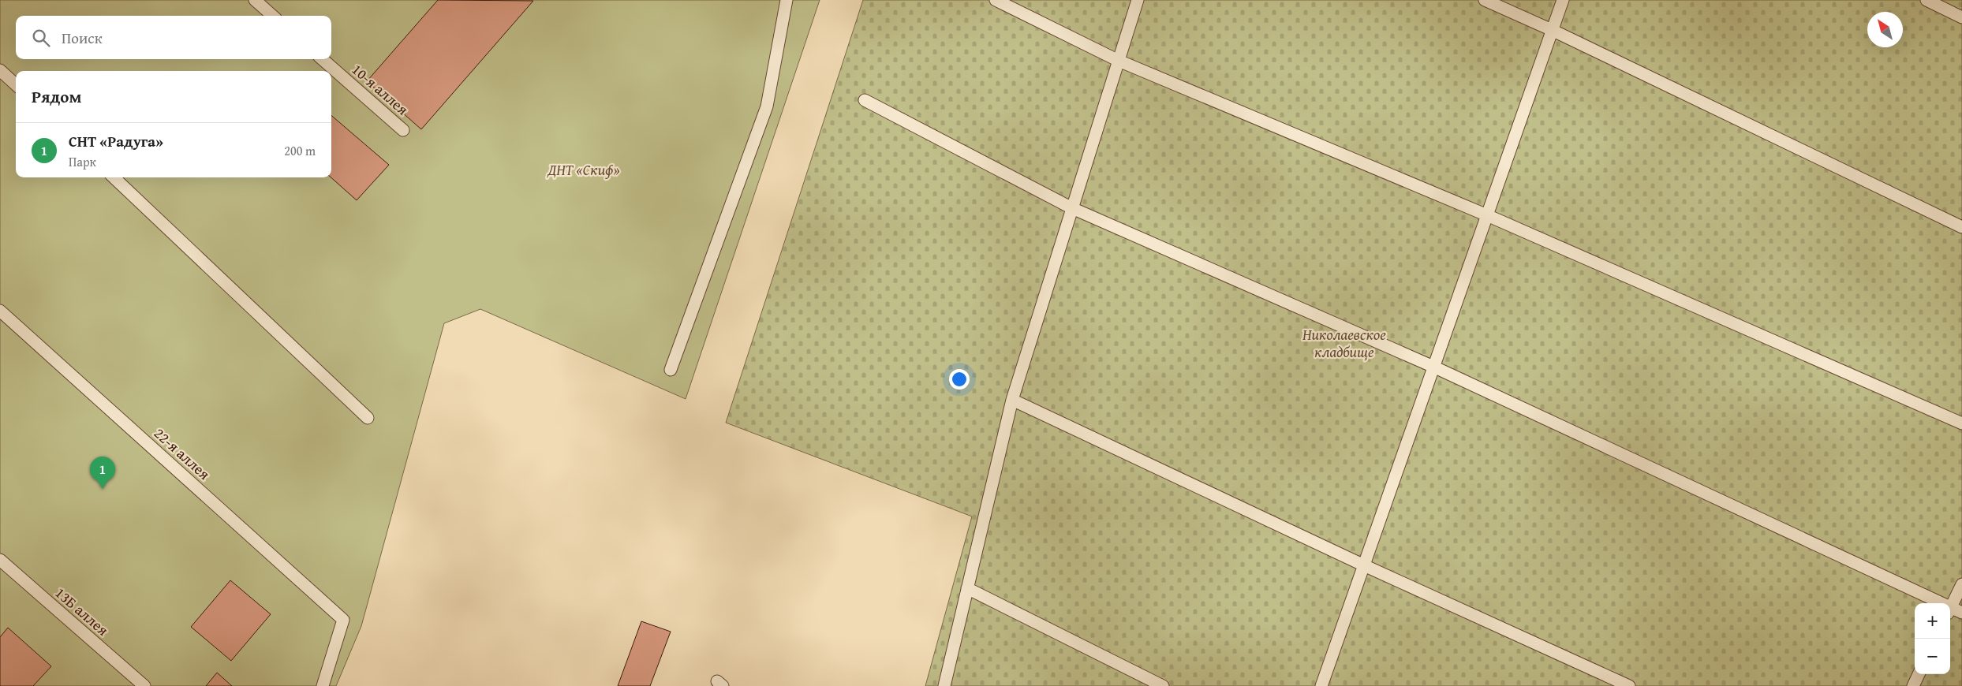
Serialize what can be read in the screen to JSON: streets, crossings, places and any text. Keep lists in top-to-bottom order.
{
  "streets": {
    "lane": ["10-я аллея", "22-я аллея", "13Б аллея"]
  },
  "parks": ["ДНТ «Скиф»", "Николаевское кладбище"],
  "north": "top left",
  "page": {
    "search": "Поиск",
    "heading": "Рядом",
    "list": [
      {
        "mark": "1",
        "name": "СНТ «Радуга»",
        "note": "Парк",
        "value": "200 m"
      }
    ],
    "pins": "1",
    "map_buttons": ["+", "−"]
  }
}
